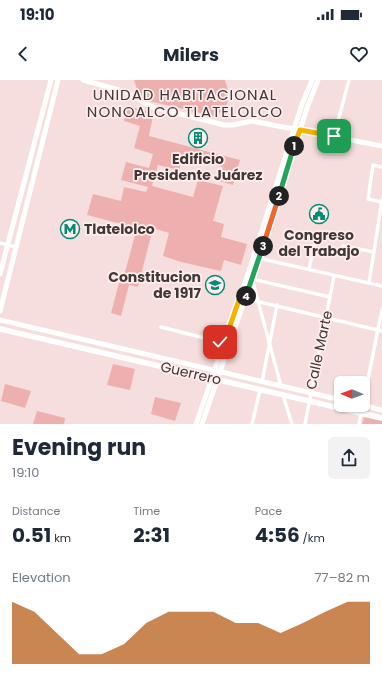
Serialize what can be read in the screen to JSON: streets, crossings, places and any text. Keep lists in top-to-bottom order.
{
  "streets": {
    "main road": ["Guerrero"],
    "street": ["Calle Marte"]
  },
  "crossings": [
    ["Calle Marte", "Guerrero"]
  ],
  "districts": ["UNIDAD HABITACIONAL NONOALCO TLATELOLCO"],
  "places": {
    "building": ["Edificio Presidente Juárez"],
    "public building": ["Congreso del Trabajo"],
    "metro station": ["Tlatelolco"],
    "school or university": ["Constitucion de 1917"]
  },
  "north": "left",
  "page": {
    "status": "19:10",
    "header": "Milers",
    "pins": [
      "1",
      "2",
      "3",
      "4"
    ],
    "heading": ["Evening run", "19:10"],
    "stats": [
      ["Distance", "0.51 km"],
      ["Time", "2:31"],
      ["Pace", "4:56 /km"]
    ],
    "chart": ["Elevation", "77–82 m"]
  }
}
